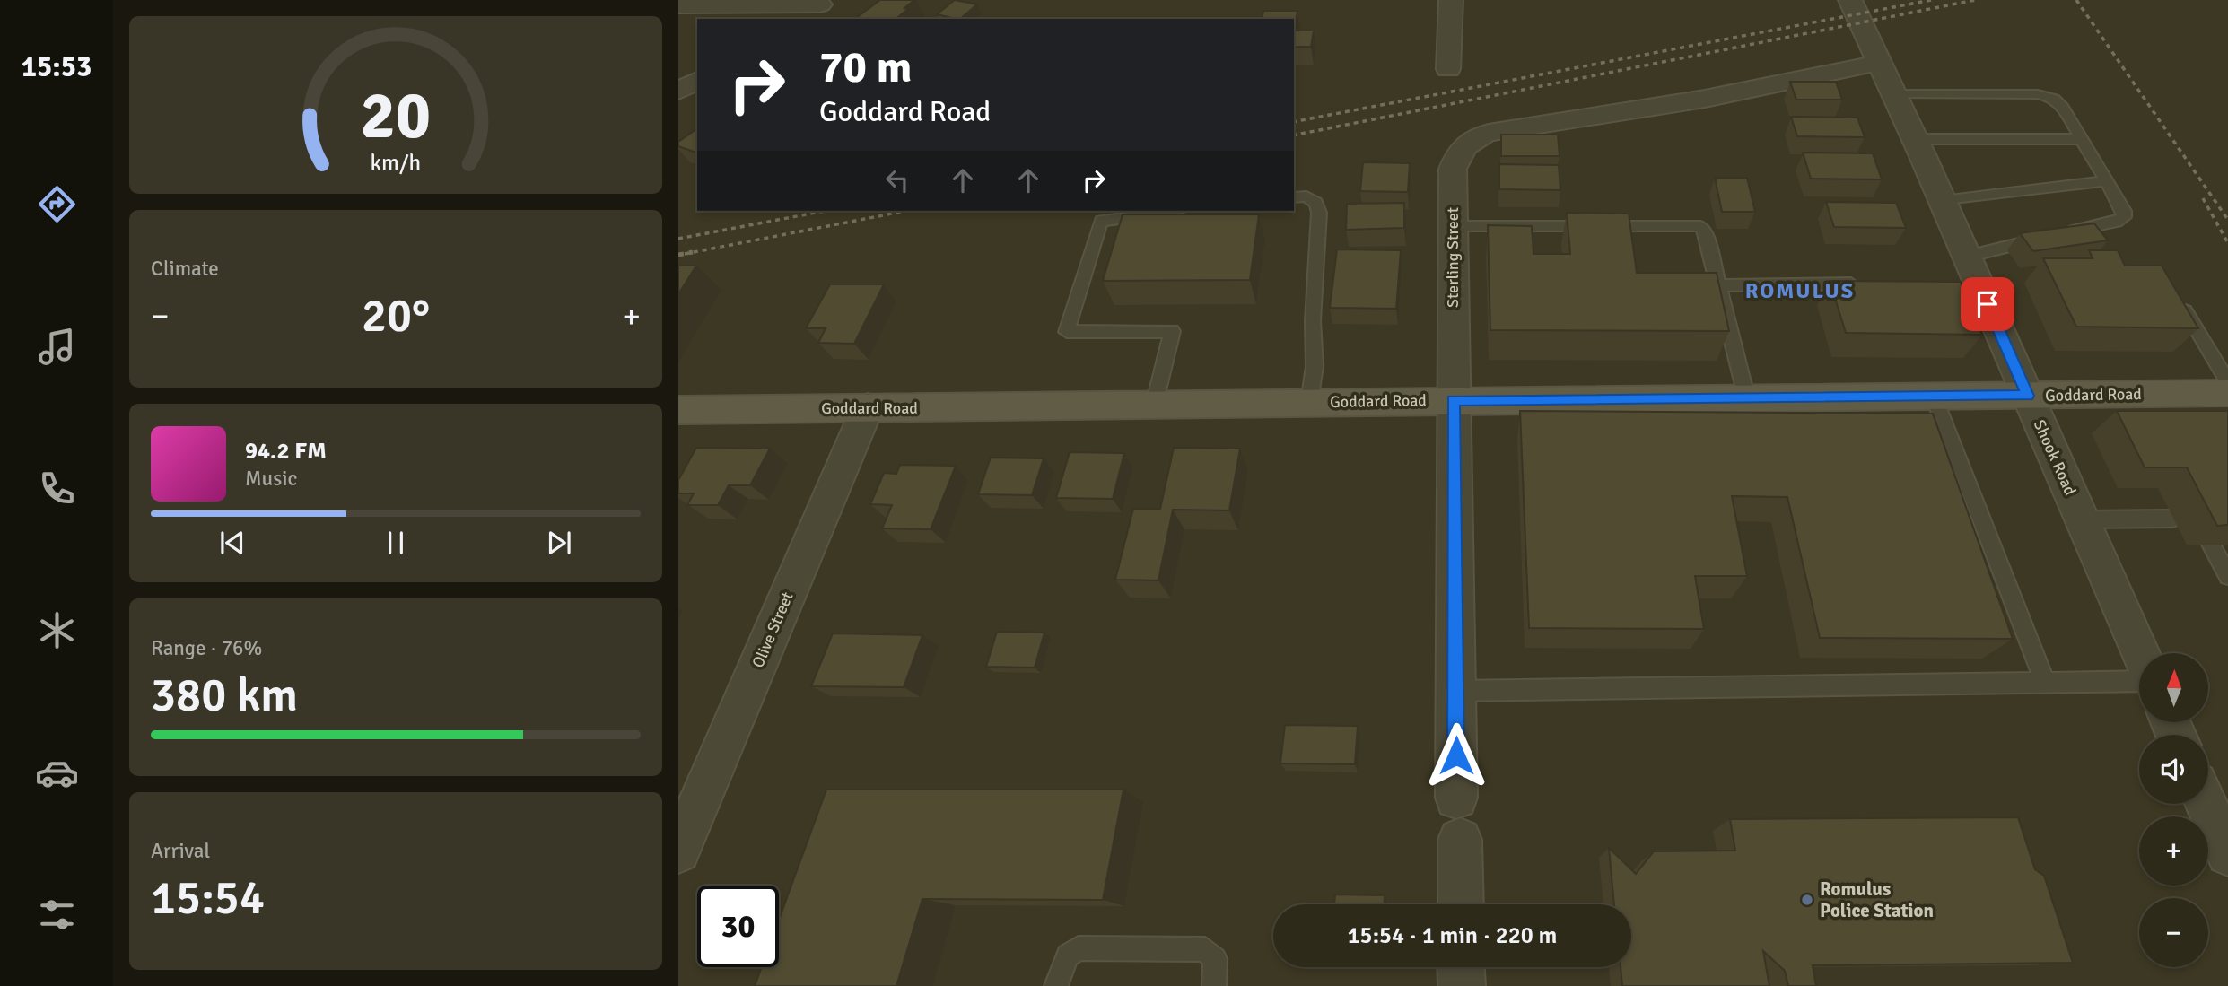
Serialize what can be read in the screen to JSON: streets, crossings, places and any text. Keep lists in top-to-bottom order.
{
  "streets": {
    "main road": ["Goddard Road"],
    "street": ["Sterling Street", "Shook Road", "Olive Street"]
  },
  "crossings": [
    ["Sterling Street", "Goddard Road"],
    ["Sterling Street", "Shook Road"],
    ["Goddard Road", "Shook Road"],
    ["Goddard Road", "Olive Street"]
  ],
  "districts": ["ROMULUS"],
  "places": ["Romulus Police Station"],
  "north": "top",
  "page": {
    "tabs": "15:53",
    "turn": ["70 m", "Goddard Road"],
    "tile": [
      "Climate",
      ["Range · 76%", "380 km"],
      ["Arrival", "15:54"]
    ],
    "heat": ["−", "20°", "+"],
    "song": ["94.2 FM", "Music"],
    "map_buttons": ["+", "−"],
    "limit": "30",
    "trip": "15:54 · 1 min · 220 m",
    "gauge": ["20", "km/h"]
  }
}
